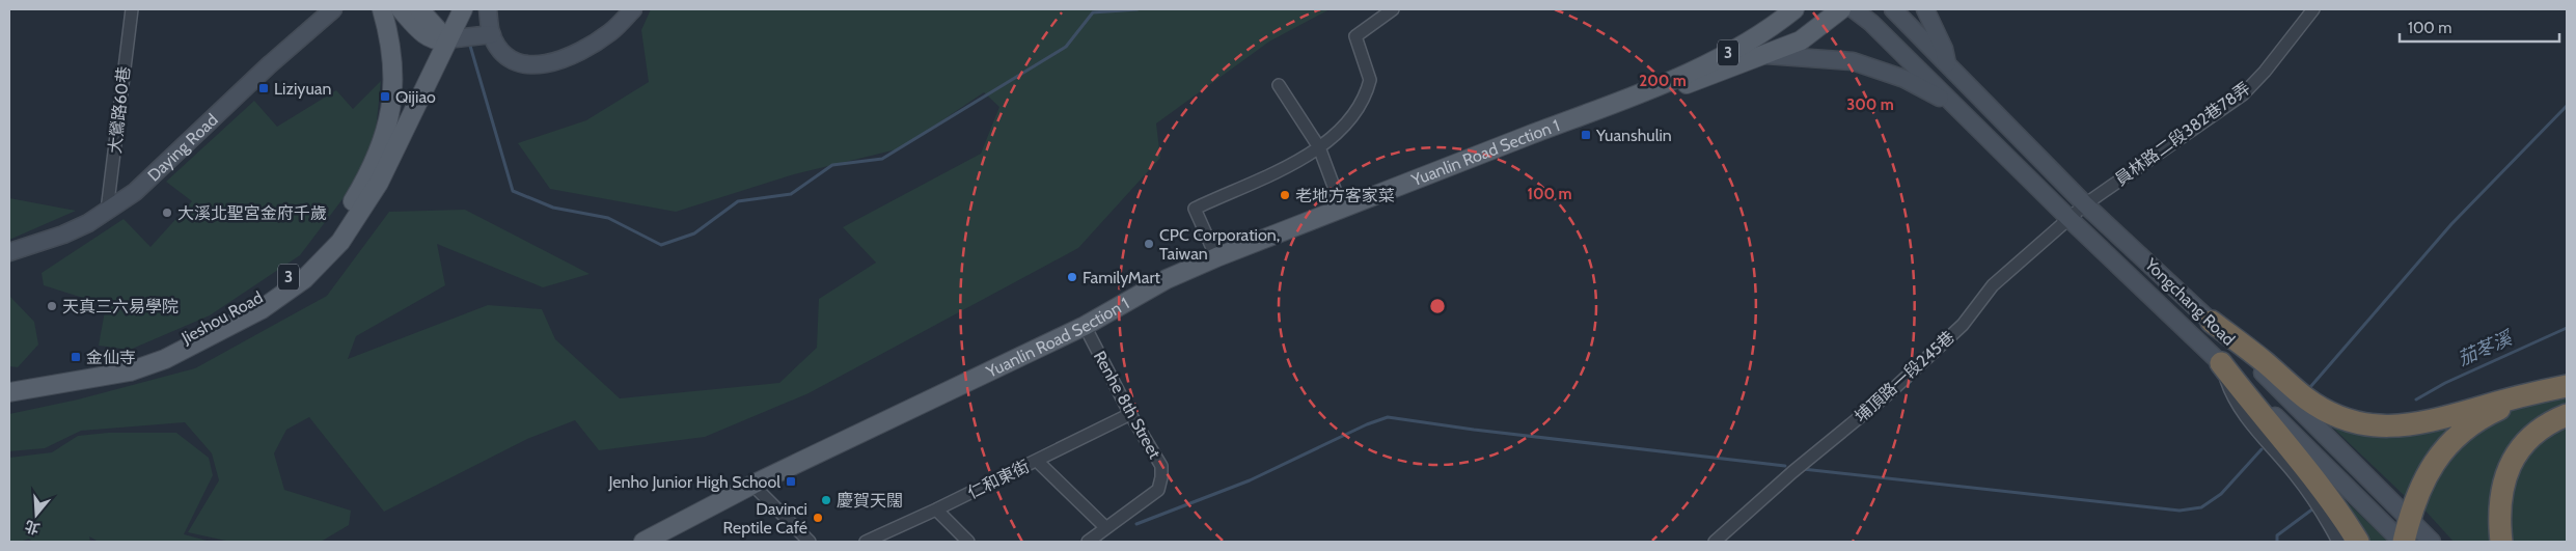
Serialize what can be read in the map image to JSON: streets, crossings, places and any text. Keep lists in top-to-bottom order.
{
  "streets": {
    "main road": [
      "3",
      "Daying Road",
      "Yuanlin Road Section 1",
      "Yongchang Road",
      "Jieshou Road"
    ],
    "street": [
      "大鶯路60巷",
      "員林路二段382巷78弄",
      "埔頂路一段245巷",
      "Renhe 8th Street",
      "仁和東街"
    ]
  },
  "crossings": [
    ["大鶯路60巷", "Daying Road"],
    ["員林路二段382巷78弄", "Yongchang Road"],
    ["員林路二段382巷78弄", "埔頂路一段245巷"],
    ["Yuanlin Road Section 1", "Renhe 8th Street"],
    ["Yongchang Road", "埔頂路一段245巷"],
    ["Renhe 8th Street", "仁和東街"]
  ],
  "water": ["茄苳溪"],
  "places": {
    "transit": [
      "Liziyuan",
      "Qijiao",
      "Yuanshulin",
      "金仙寺",
      "Jenho Junior High School"
    ],
    "other": [
      "老地方客家菜",
      "大溪北聖宮金府千歲",
      "CPC Corporation, Taiwan",
      "FamilyMart",
      "天真三六易學院",
      "慶賀天闊",
      "Davinci Reptile Café"
    ]
  },
  "scale_bar": "100 m",
  "north": "bottom",
  "rings": ["200 m", "300 m", "100 m"]
}
